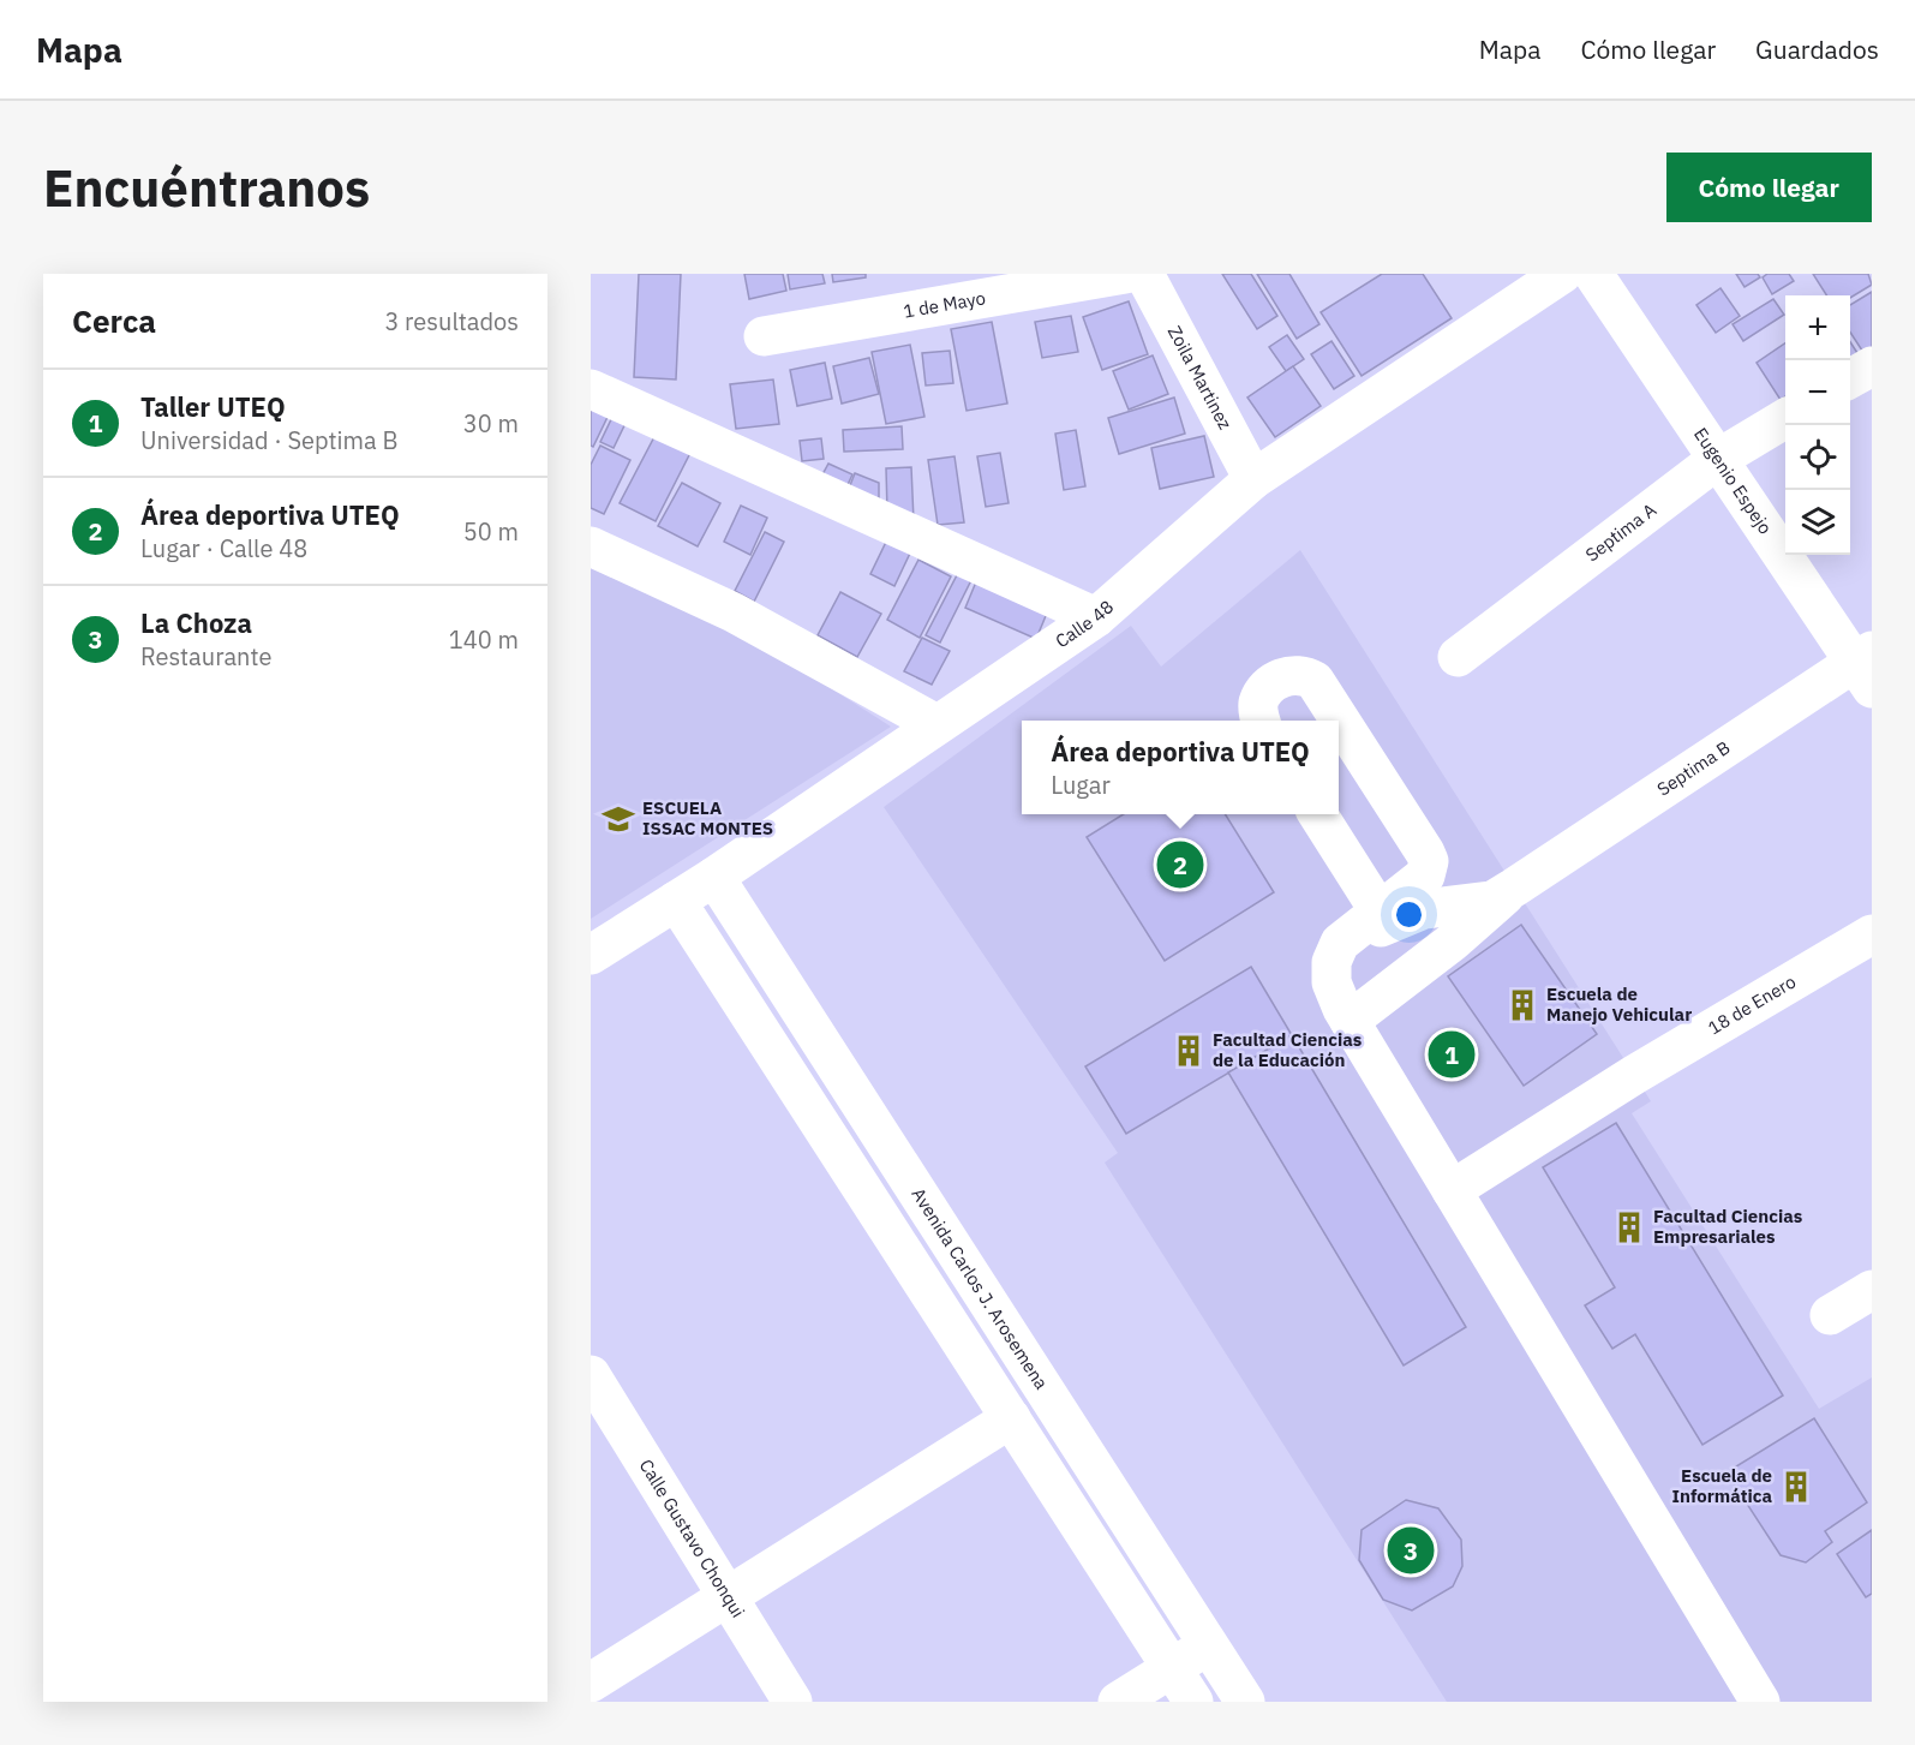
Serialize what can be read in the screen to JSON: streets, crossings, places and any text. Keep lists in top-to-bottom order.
{
  "streets": {
    "street": [
      "1 de Mayo",
      "Zoila Martinez",
      "Eugenio Espejo",
      "Septima A",
      "Calle 48",
      "Septima B",
      "18 de Enero",
      "Avenida Carlos J. Arosemena",
      "Calle Gustavo Chonqui"
    ]
  },
  "crossings": [
    ["Zoila Martinez", "Calle 48"],
    ["Eugenio Espejo", "Septima A"],
    ["Eugenio Espejo", "Septima B"],
    ["Calle 48", "Avenida Carlos J. Arosemena"]
  ],
  "places": {
    "school or university": ["ESCUELA ISSAC MONTES"],
    "building": [
      "Escuela de Manejo Vehicular",
      "Facultad Ciencias de la Educación",
      "Facultad Ciencias Empresariales",
      "Escuela de Informática"
    ]
  },
  "page": {
    "header": "Mapa",
    "nav": ["Mapa", "Cómo llegar", "Guardados"],
    "buttons": "Cómo llegar",
    "title": "Encuéntranos",
    "heading": ["Cerca", "3 resultados"],
    "map_buttons": ["+", "−"],
    "list": [
      {
        "mark": "1",
        "name": "Taller UTEQ",
        "note": "Universidad · Septima B",
        "value": "30 m"
      },
      {
        "mark": "2",
        "name": "Área deportiva UTEQ",
        "note": "Lugar · Calle 48",
        "value": "50 m"
      },
      {
        "mark": "3",
        "name": "La Choza",
        "note": "Restaurante",
        "value": "140 m"
      }
    ],
    "popup": ["Área deportiva UTEQ", "Lugar"],
    "pins": ["2", "1", "3"]
  }
}
